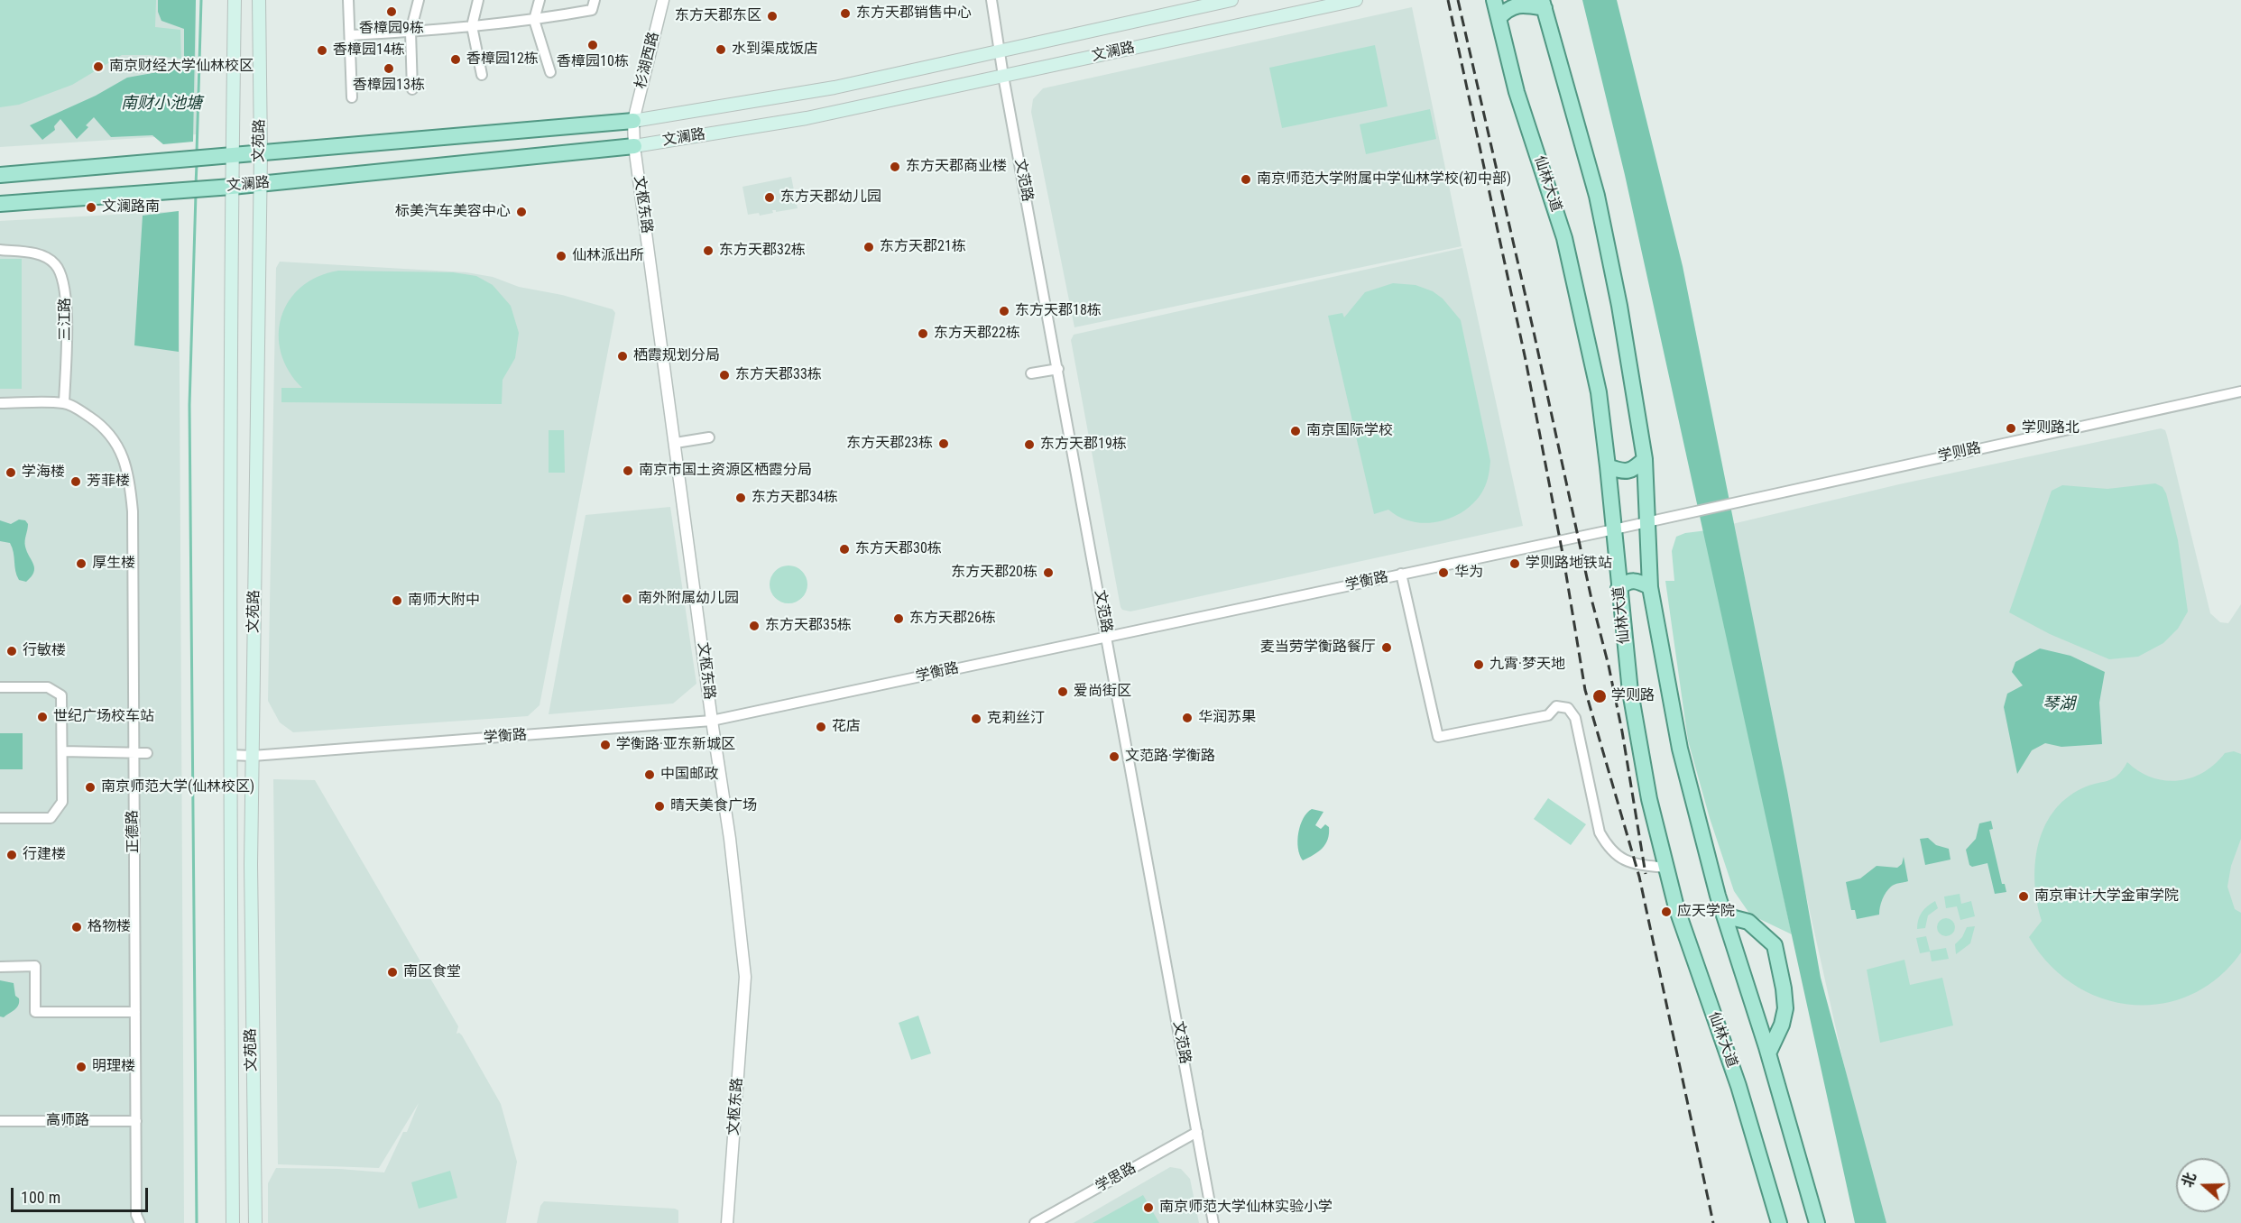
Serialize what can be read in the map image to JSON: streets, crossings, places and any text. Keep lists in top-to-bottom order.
{
  "streets": {
    "main road": ["文澜路", "文苑路", "仙林大道"],
    "street": [
      "杉湖西路",
      "文范路",
      "文枢东路",
      "三江路",
      "学则路",
      "学衡路",
      "正德路",
      "高师路",
      "学思路"
    ]
  },
  "crossings": [
    ["文澜路", "杉湖西路"],
    ["文澜路", "文苑路"],
    ["文澜路", "文范路"],
    ["文澜路", "文枢东路"],
    ["杉湖西路", "文枢东路"],
    ["文苑路", "学衡路"],
    ["文范路", "学衡路"],
    ["文范路", "学思路"],
    ["仙林大道", "学则路"],
    ["仙林大道", "学衡路"],
    ["文枢东路", "学衡路"],
    ["三江路", "正德路"],
    ["学则路", "学衡路"],
    ["正德路", "高师路"]
  ],
  "water": ["南财小池塘", "琴湖"],
  "places": [
    "香樟园9栋",
    "东方天郡销售中心",
    "东方天郡东区",
    "香樟园10栋",
    "水到渠成饭店",
    "香樟园14栋",
    "香樟园12栋",
    "南京财经大学仙林校区",
    "香樟园13栋",
    "东方天郡商业楼",
    "南京师范大学附属中学仙林学校(初中部)",
    "东方天郡幼儿园",
    "文澜路南",
    "标美汽车美容中心",
    "东方天郡21栋",
    "东方天郡32栋",
    "仙林派出所",
    "东方天郡18栋",
    "东方天郡22栋",
    "栖霞规划分局",
    "东方天郡33栋",
    "学则路北",
    "南京国际学校",
    "东方天郡23栋",
    "东方天郡19栋",
    "南京市国土资源区栖霞分局",
    "学海楼",
    "芳菲楼",
    "东方天郡34栋",
    "东方天郡30栋",
    "厚生楼",
    "学则路地铁站",
    "东方天郡20栋",
    "华为",
    "南外附属幼儿园",
    "南师大附中",
    "东方天郡26栋",
    "东方天郡35栋",
    "麦当劳学衡路餐厅",
    "行敏楼",
    "九霄·梦天地",
    "爱尚街区",
    "学则路",
    "世纪广场校车站",
    "华润苏果",
    "克莉丝汀",
    "花店",
    "学衡路·亚东新城区",
    "文范路·学衡路",
    "中国邮政",
    "南京师范大学(仙林校区)",
    "晴天美食广场",
    "行建楼",
    "南京审计大学金审学院",
    "应天学院",
    "格物楼",
    "南区食堂",
    "明理楼",
    "南京师范大学仙林实验小学"
  ],
  "scale_bar": "100 m",
  "north": "left"
}
